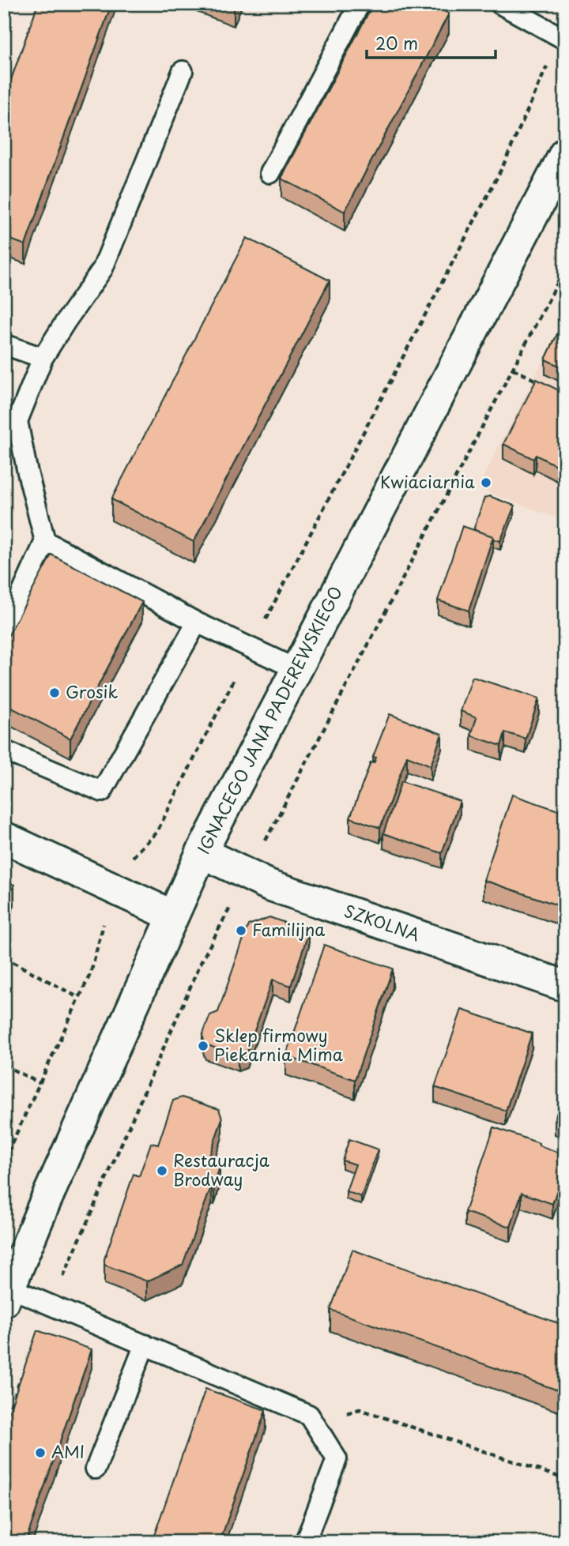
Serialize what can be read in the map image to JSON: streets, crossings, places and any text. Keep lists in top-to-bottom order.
{
  "streets": {
    "street": ["IGNACEGO JANA PADEREWSKIEGO", "SZKOLNA"]
  },
  "crossings": [
    ["IGNACEGO JANA PADEREWSKIEGO", "SZKOLNA"]
  ],
  "places": [
    "Kwiaciarnia",
    "Grosik",
    "Familijna",
    "Sklep firmowy Piekarnia Mima",
    "Restauracja Brodway",
    "AMI"
  ],
  "scale_bar": "20 m"
}
